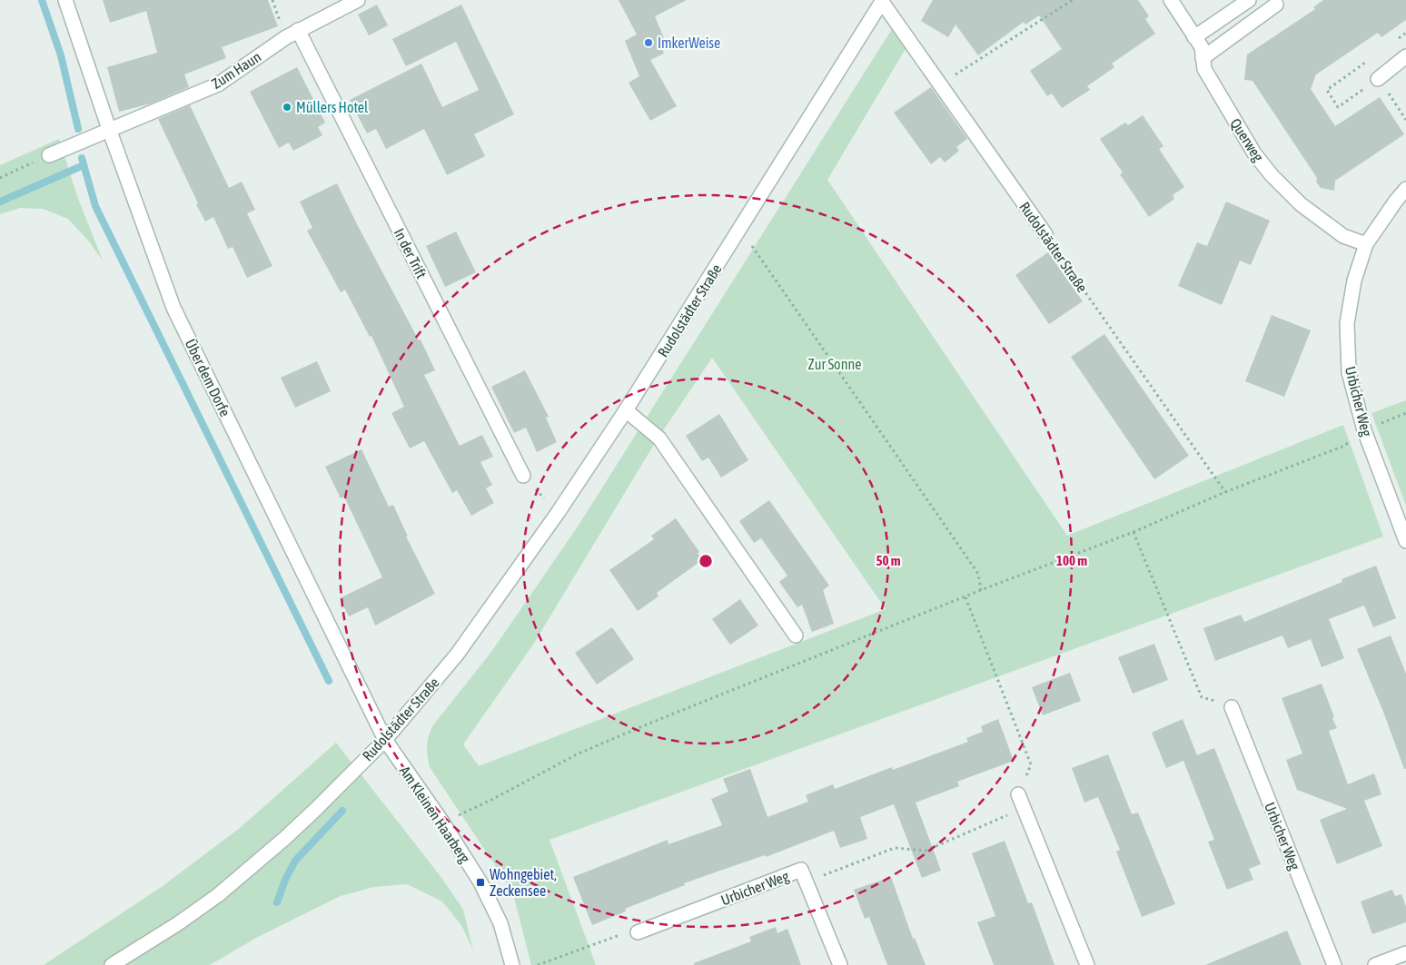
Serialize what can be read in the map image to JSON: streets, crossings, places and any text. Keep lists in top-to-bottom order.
{
  "streets": {
    "street": [
      "Zum Haun",
      "Querweg",
      "Rudolstädter Straße",
      "In der Trift",
      "Über dem Dorfe",
      "Urbicher Weg",
      "Am Kleinen Haarberg"
    ]
  },
  "crossings": [
    ["Zum Haun", "In der Trift"],
    ["Zum Haun", "Über dem Dorfe"],
    ["Querweg", "Urbicher Weg"],
    ["Rudolstädter Straße", "Über dem Dorfe"],
    ["Rudolstädter Straße", "Am Kleinen Haarberg"],
    ["Über dem Dorfe", "Am Kleinen Haarberg"]
  ],
  "parks": ["Zur Sonne"],
  "places": {
    "other": ["ImkerWeise", "Müllers Hotel"],
    "transit": ["Wohngebiet, Zeckensee"]
  },
  "rings": ["50 m", "100 m"]
}
